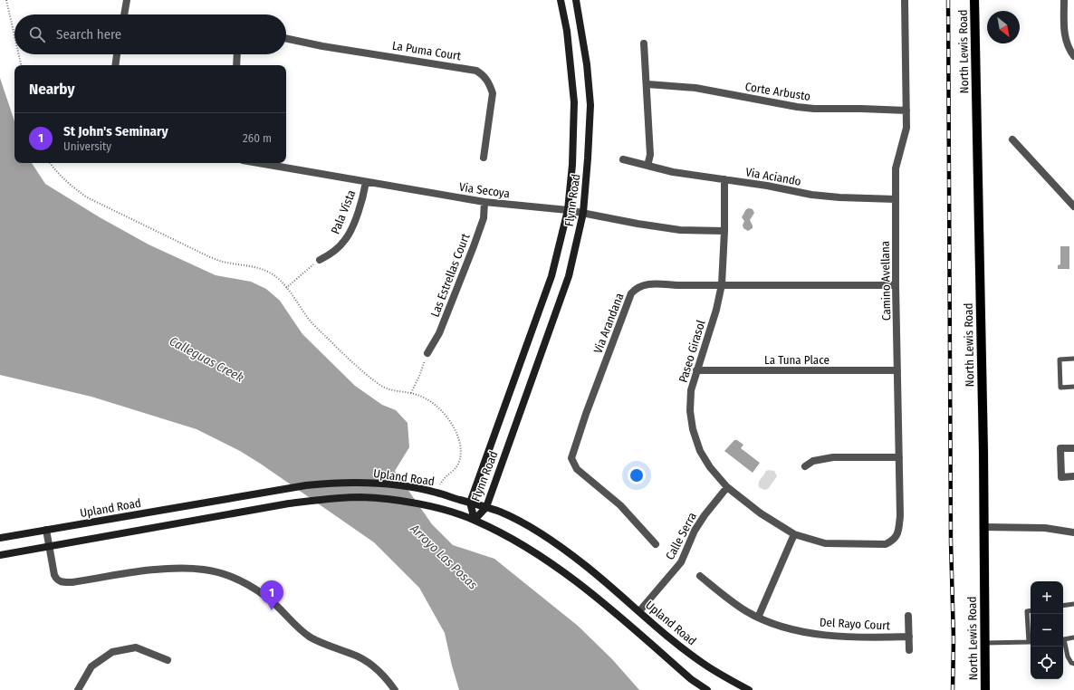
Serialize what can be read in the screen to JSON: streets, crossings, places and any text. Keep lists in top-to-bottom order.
{
  "streets": {
    "main road": ["North Lewis Road", "Flynn Road", "Upland Road"],
    "street": [
      "La Puma Court",
      "Corte Arbusto",
      "Via Aciando",
      "Via Secoya",
      "Pala Vista",
      "Las Estrellas Court",
      "Camino Avellana",
      "Via Arandana",
      "Paseo Girasol",
      "La Tuna Place",
      "Calle Serra",
      "Del Rayo Court"
    ]
  },
  "crossings": [
    ["Corte Arbusto", "Camino Avellana"],
    ["Via Aciando", "Camino Avellana"],
    ["Via Aciando", "Paseo Girasol"],
    ["Via Secoya", "Flynn Road"],
    ["Via Secoya", "Pala Vista"],
    ["Via Secoya", "Las Estrellas Court"],
    ["Via Secoya", "Paseo Girasol"],
    ["Flynn Road", "Upland Road"],
    ["Camino Avellana", "Via Arandana"],
    ["Camino Avellana", "Paseo Girasol"],
    ["Camino Avellana", "La Tuna Place"],
    ["Via Arandana", "Paseo Girasol"],
    ["Paseo Girasol", "La Tuna Place"],
    ["Paseo Girasol", "Calle Serra"],
    ["Upland Road", "Calle Serra"]
  ],
  "water": ["Calleguas Creek", "Arroyo Las Posas"],
  "north": "bottom right",
  "page": {
    "search": "Search here",
    "heading": "Nearby",
    "list": [
      {
        "mark": "1",
        "name": "St John's Seminary",
        "note": "University",
        "value": "260 m"
      }
    ],
    "pins": "1",
    "map_buttons": ["+", "−"]
  }
}
